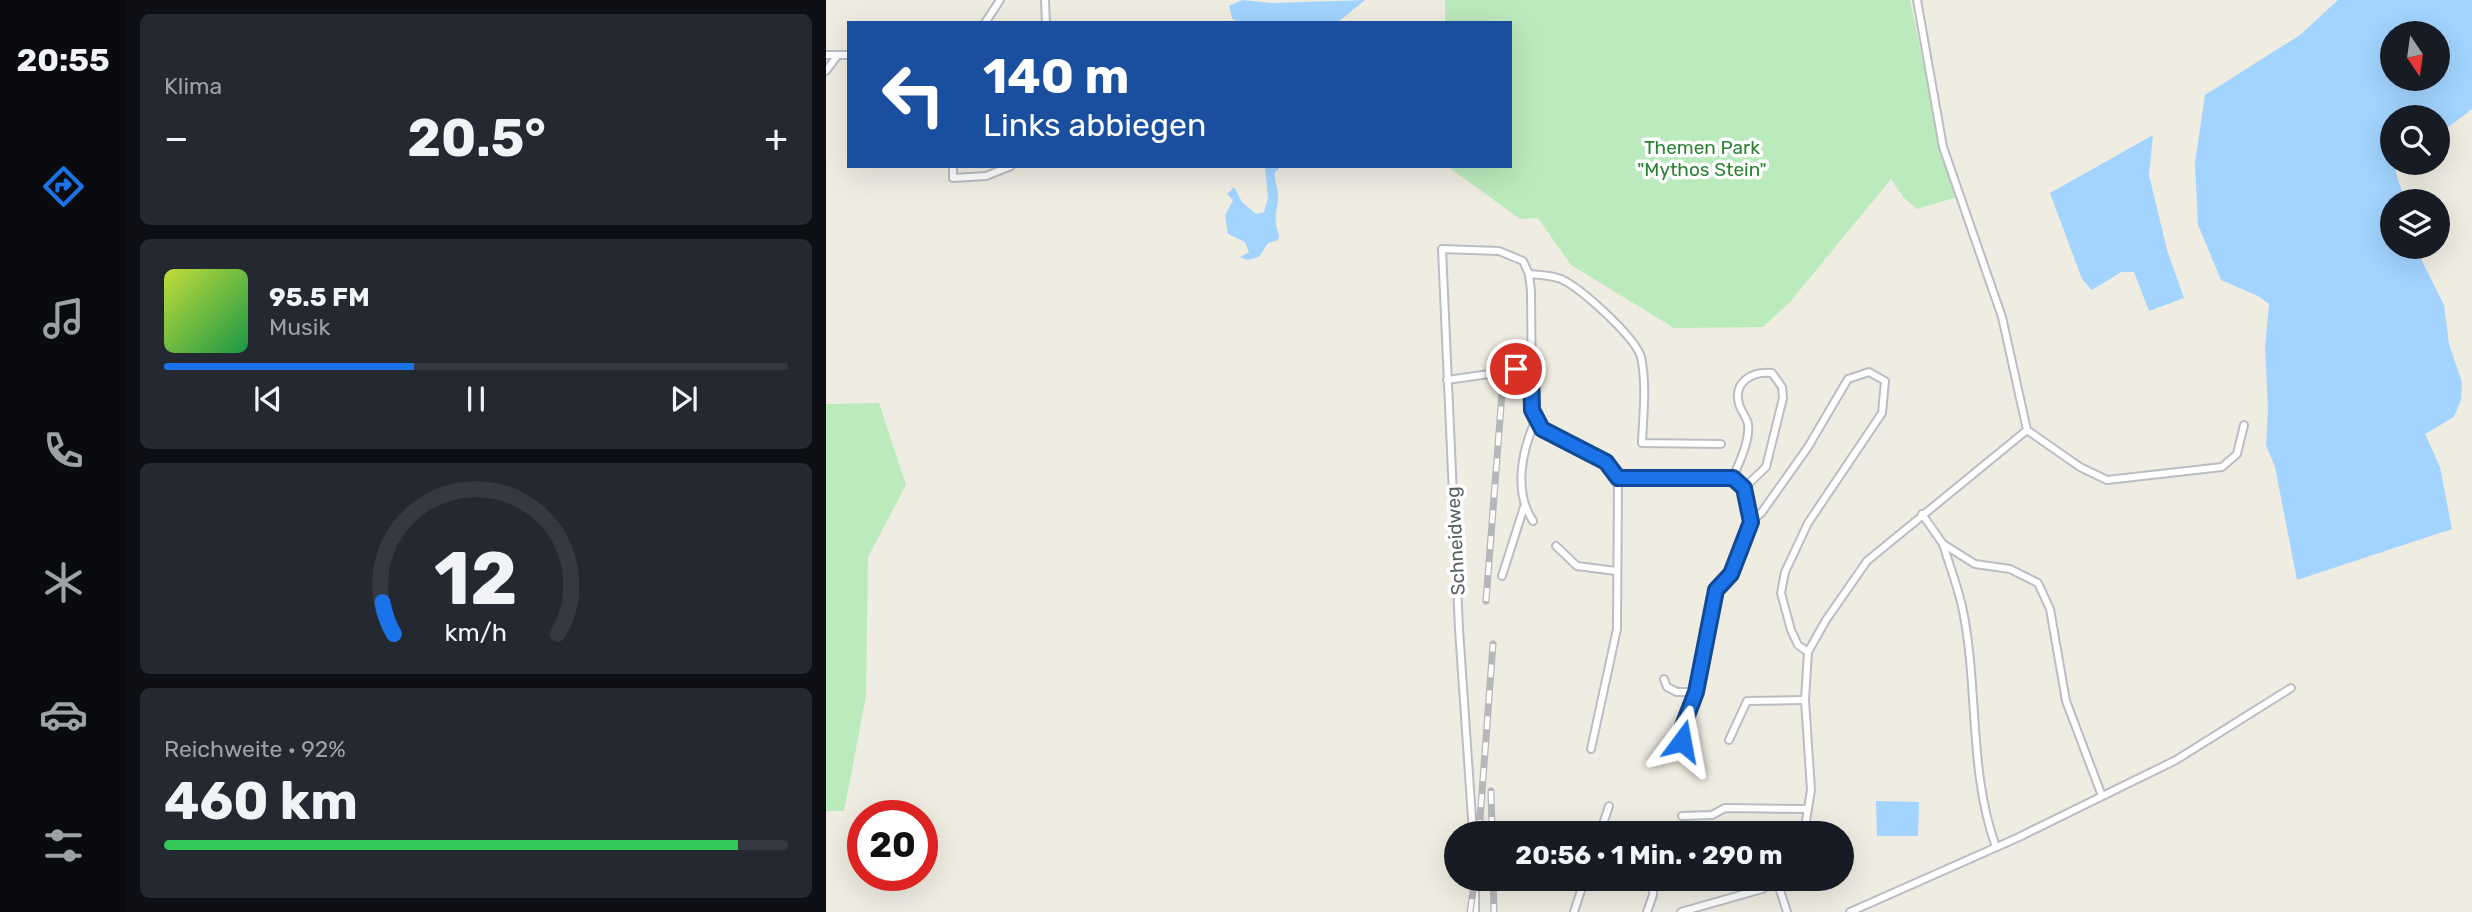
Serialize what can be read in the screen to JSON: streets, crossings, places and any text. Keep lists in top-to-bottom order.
{
  "streets": {
    "lane": ["Schneidweg"]
  },
  "parks": ["Themen Park \"Mythos Stein\""],
  "north": "bottom",
  "page": {
    "tabs": "20:55",
    "tile": [
      "Klima",
      ["Reichweite · 92%", "460 km"]
    ],
    "turn": ["140 m", "Links abbiegen"],
    "heat": ["−", "20.5°", "+"],
    "song": ["95.5 FM", "Musik"],
    "limit": "20",
    "trip": "20:56 · 1 Min. · 290 m",
    "gauge": ["12", "km/h"]
  }
}
